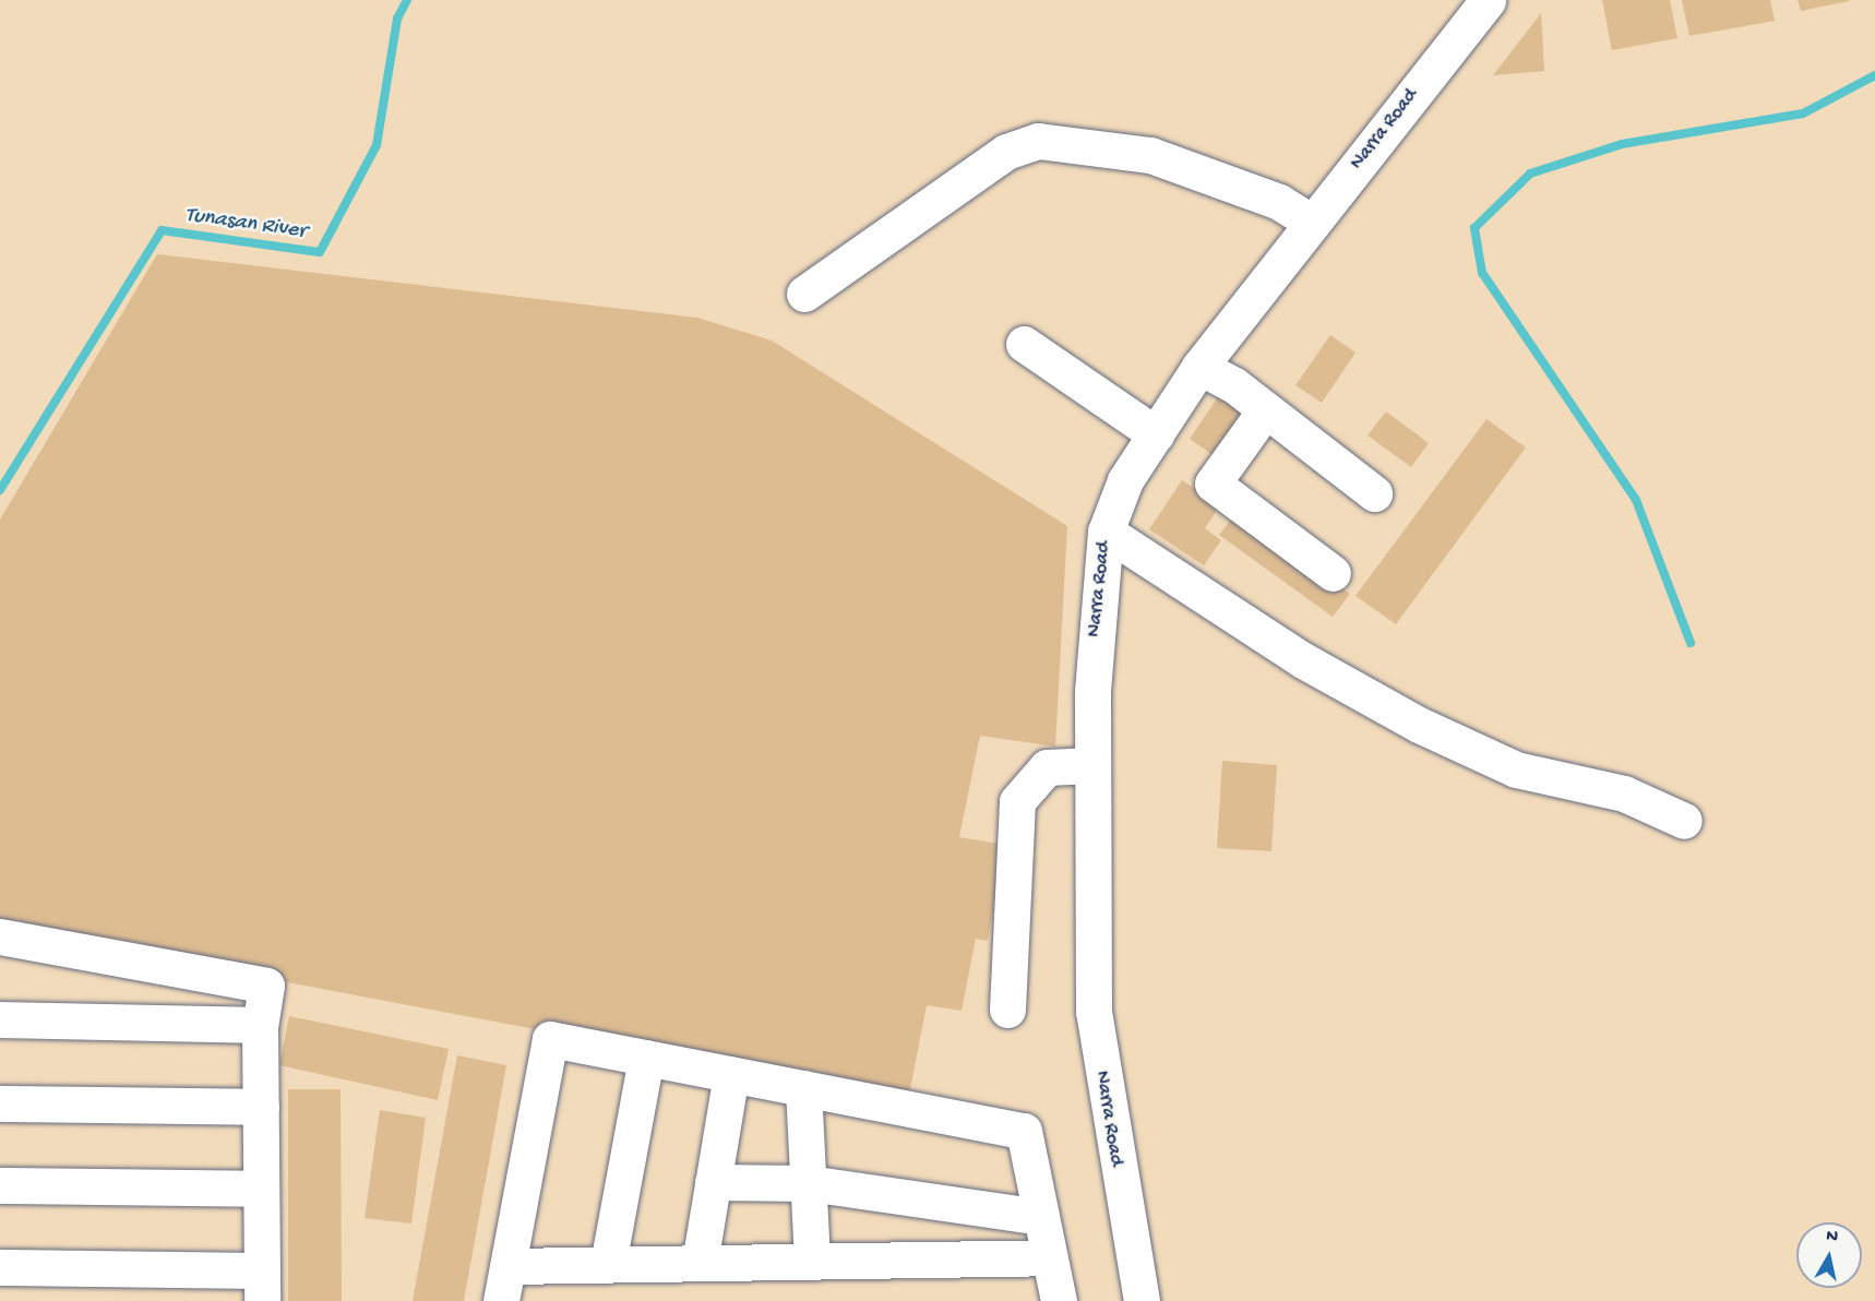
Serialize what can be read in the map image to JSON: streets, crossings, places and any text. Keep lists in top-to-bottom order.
{
  "streets": {
    "street": ["Narra Road"]
  },
  "water": ["Tunasan River"],
  "north": "top"
}
